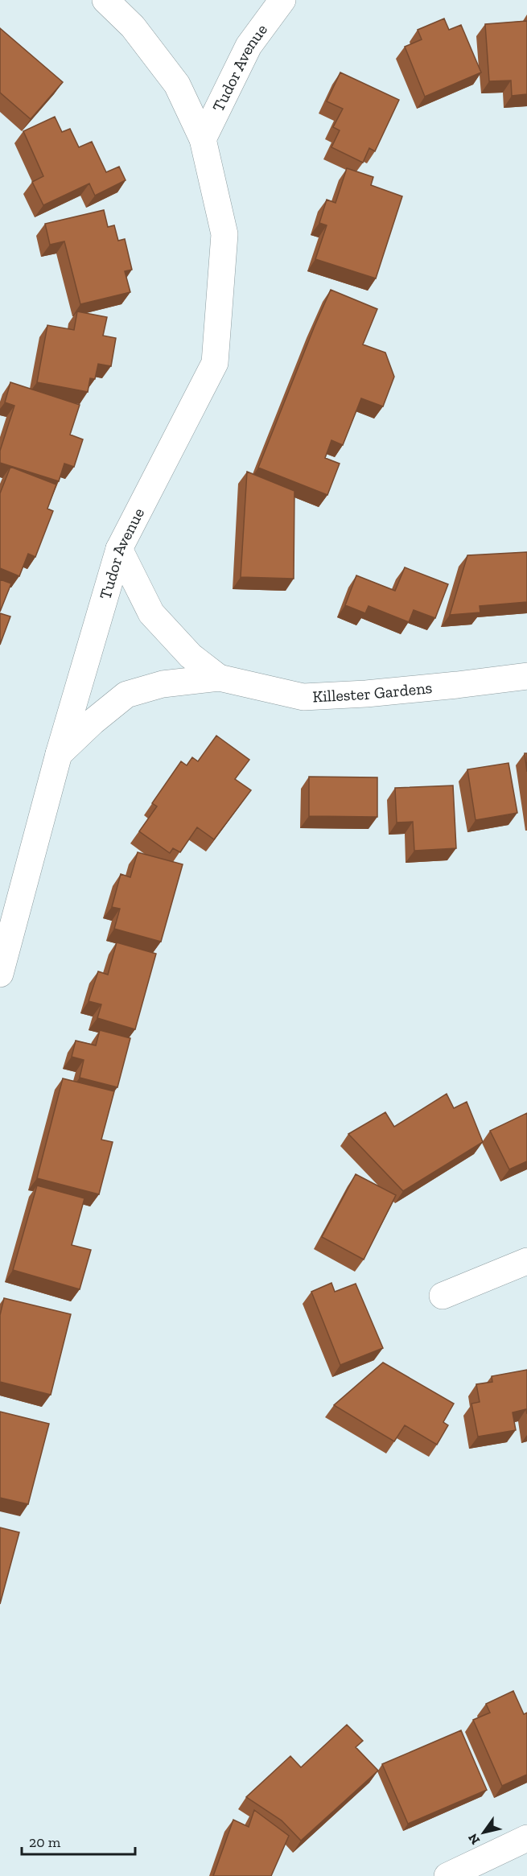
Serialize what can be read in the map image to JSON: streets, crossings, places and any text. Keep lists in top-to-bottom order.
{
  "streets": {
    "street": ["Tudor Avenue", "Killester Gardens"]
  },
  "crossings": [
    ["Tudor Avenue", "Killester Gardens"]
  ],
  "scale_bar": "20 m",
  "north": "bottom left"
}
